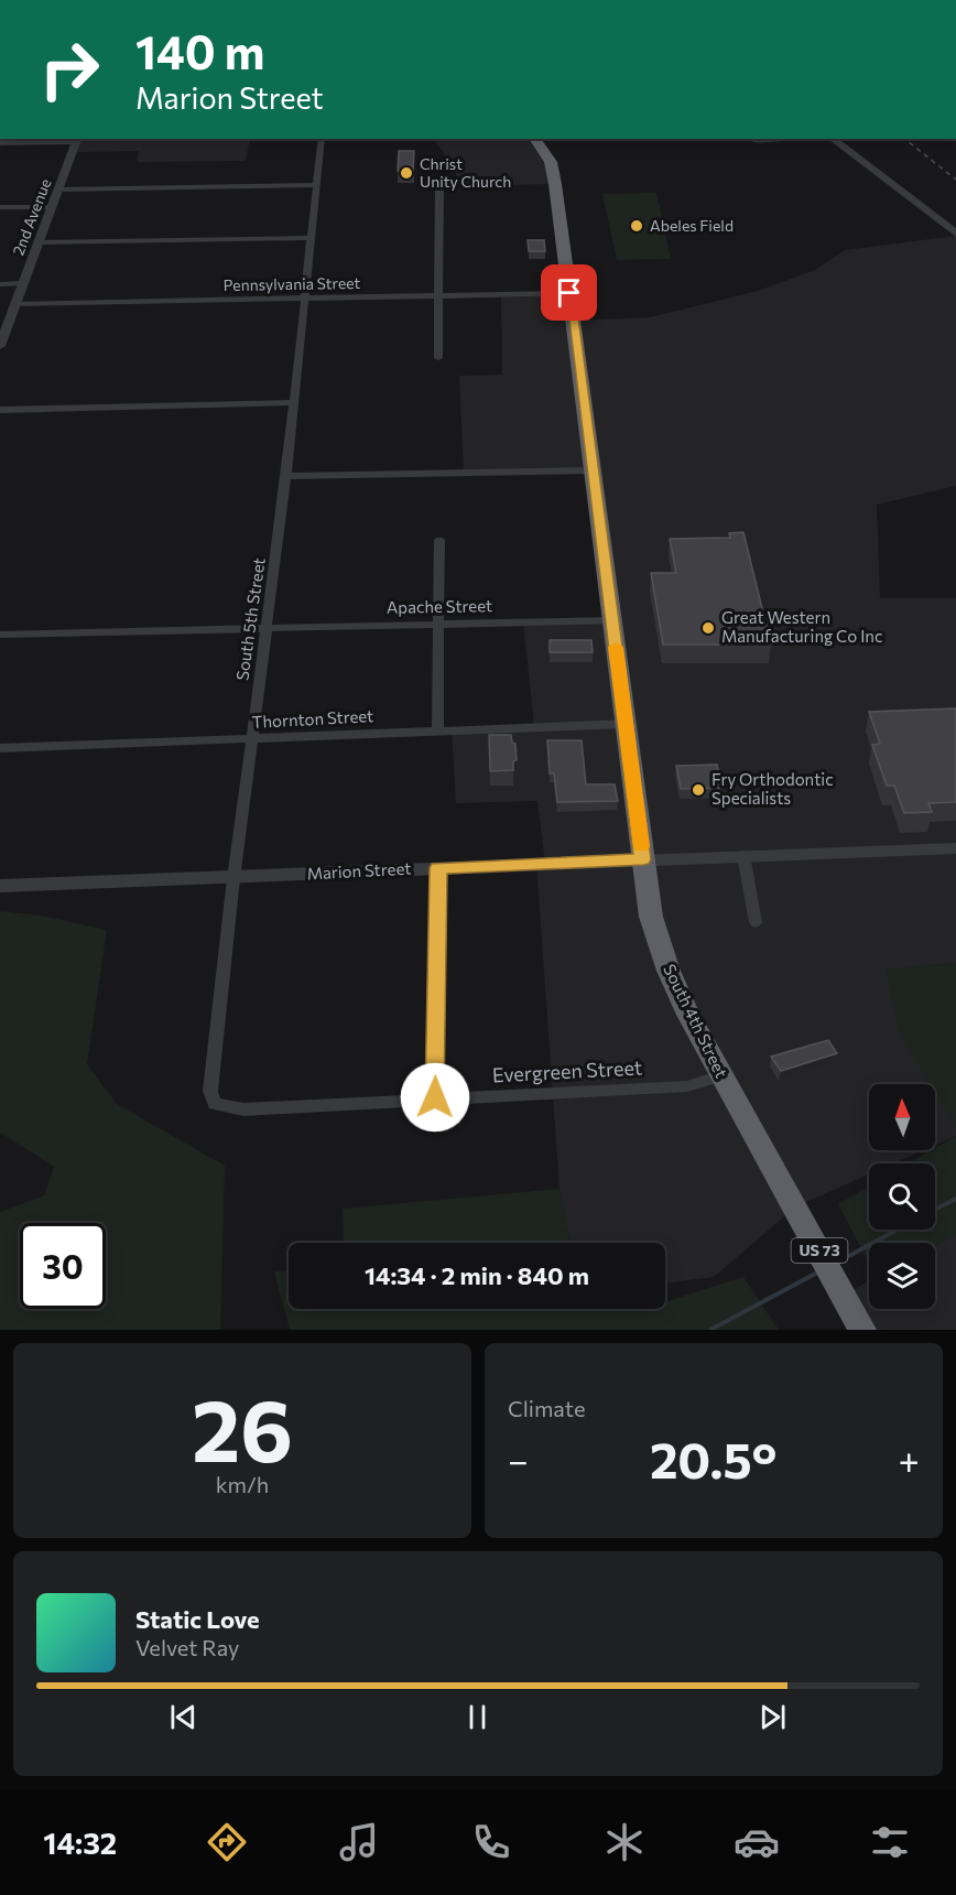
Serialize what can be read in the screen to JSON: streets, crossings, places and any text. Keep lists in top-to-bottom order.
{
  "streets": {
    "highway": ["South 4th Street", "US 73"],
    "street": [
      "2nd Avenue",
      "Pennsylvania Street",
      "Apache Street",
      "South 5th Street",
      "Thornton Street",
      "Marion Street",
      "Evergreen Street"
    ]
  },
  "crossings": [
    ["2nd Avenue", "Pennsylvania Street"],
    ["Pennsylvania Street", "South 5th Street"],
    ["Pennsylvania Street", "South 4th Street"],
    ["Apache Street", "South 5th Street"],
    ["Apache Street", "South 4th Street"],
    ["South 5th Street", "Thornton Street"],
    ["South 5th Street", "Marion Street"],
    ["South 5th Street", "Evergreen Street"],
    ["Thornton Street", "South 4th Street"],
    ["Marion Street", "South 4th Street"],
    ["South 4th Street", "Evergreen Street"]
  ],
  "places": [
    "Christ Unity Church",
    "Abeles Field",
    "Great Western Manufacturing Co Inc",
    "Fry Orthodontic Specialists"
  ],
  "north": "top",
  "page": {
    "turn": ["140 m", "Marion Street"],
    "limit": "30",
    "trip": "14:34 · 2 min · 840 m",
    "tile": [
      ["26", "km/h"],
      "Climate"
    ],
    "heat": ["−", "20.5°", "+"],
    "song": ["Static Love", "Velvet Ray"],
    "tabs": "14:32"
  }
}
